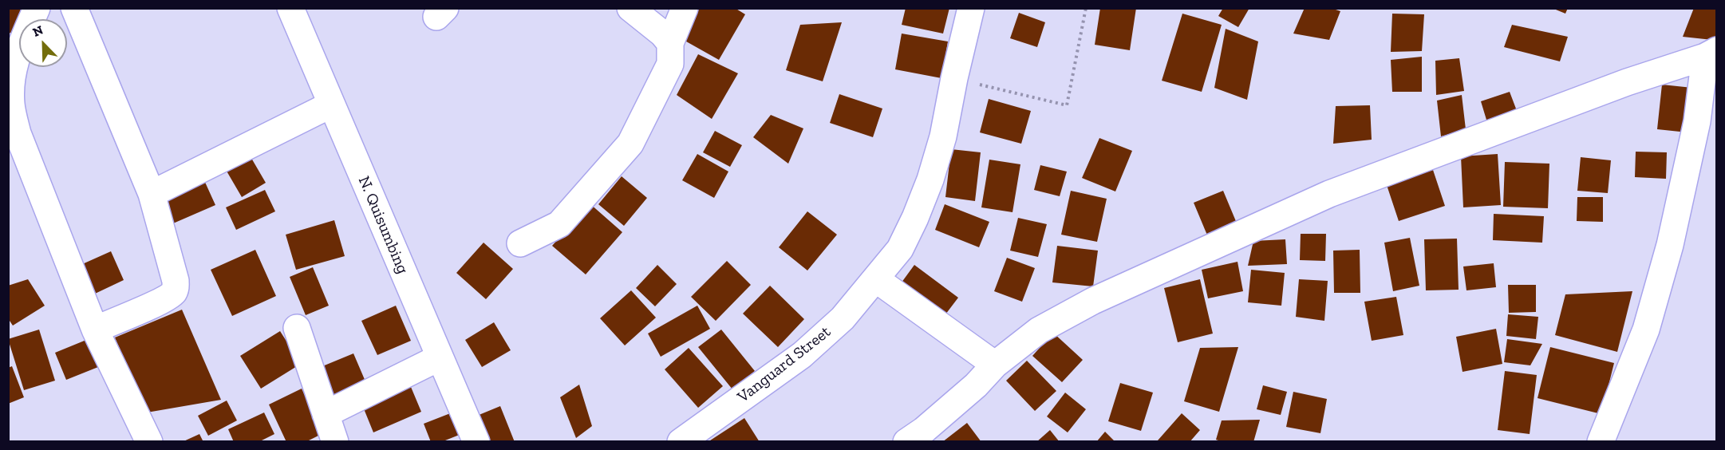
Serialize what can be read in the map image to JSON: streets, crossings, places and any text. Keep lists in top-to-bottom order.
{
  "streets": {
    "street": ["N. Quisumbing", "Vanguard Street"]
  },
  "north": "top left"
}
